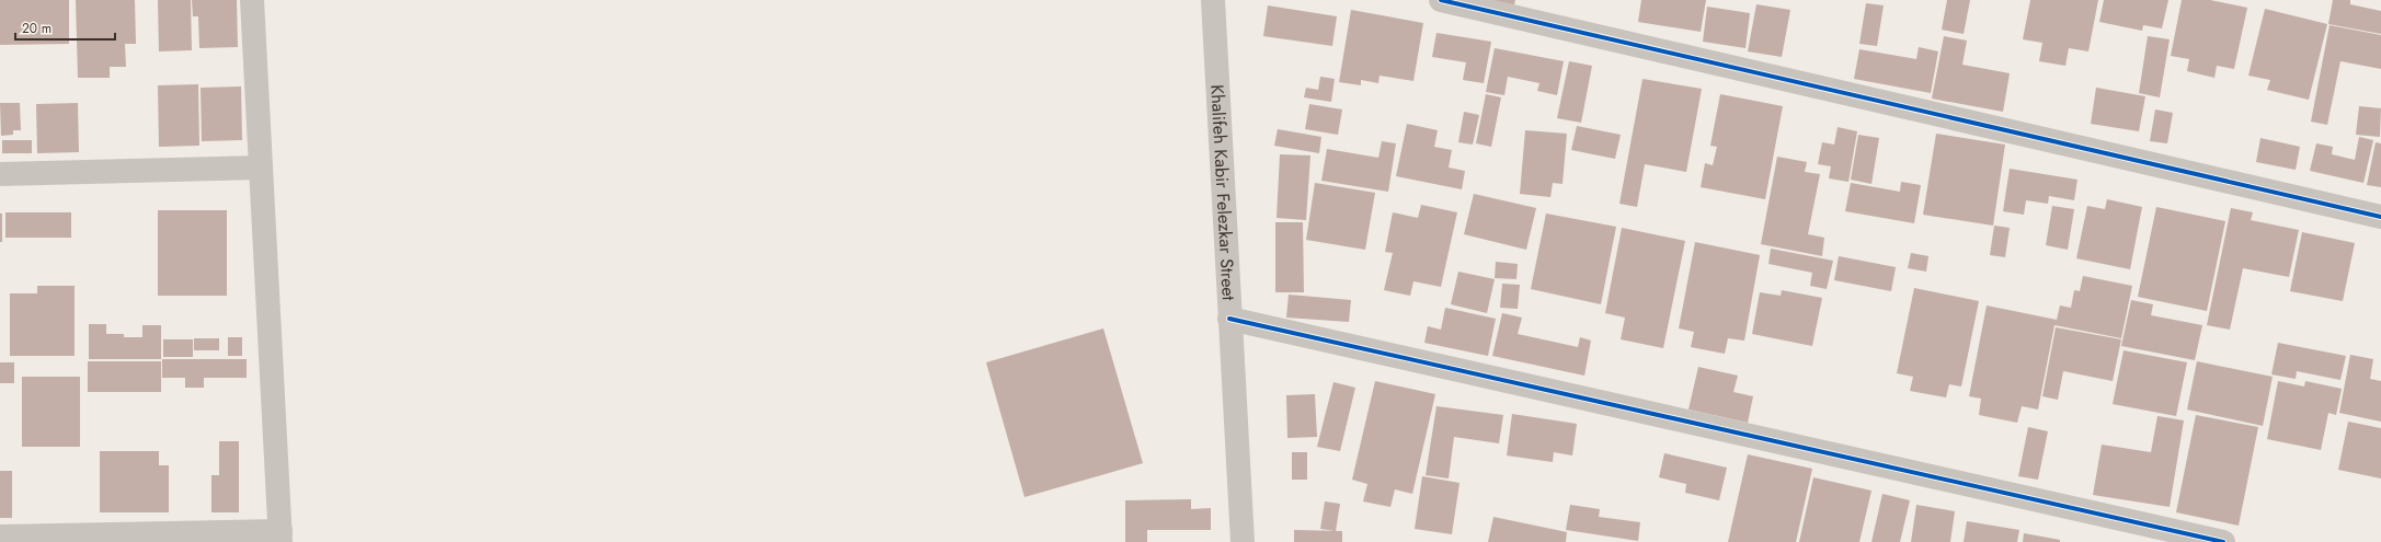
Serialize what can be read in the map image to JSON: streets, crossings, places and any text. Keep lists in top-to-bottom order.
{
  "streets": {
    "street": ["Khalifeh Kabir Felezkar Street"]
  },
  "scale_bar": "20 m"
}
